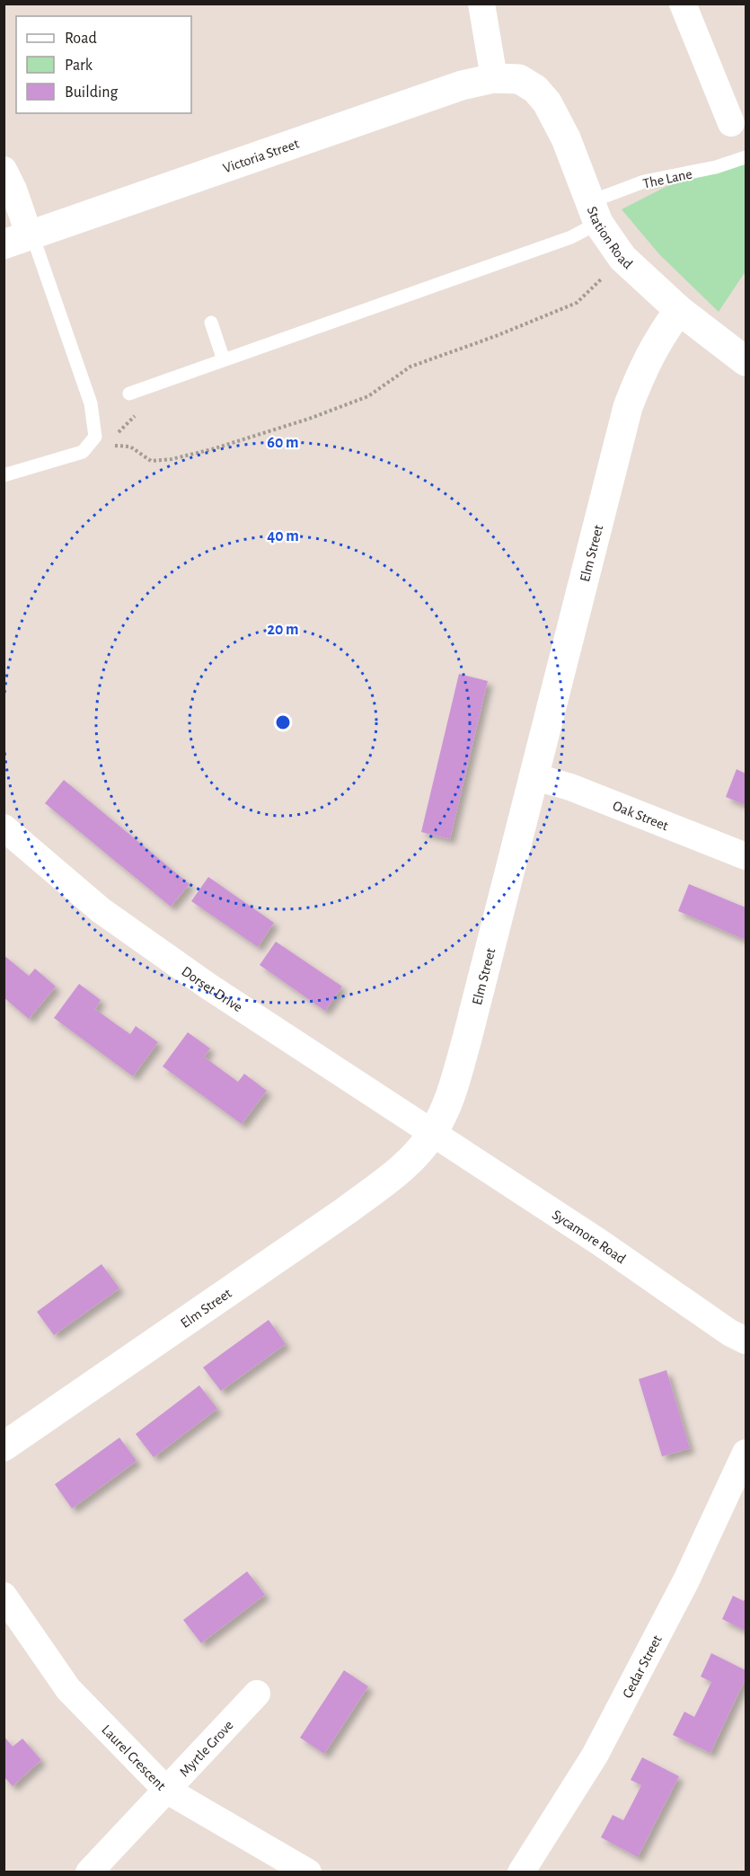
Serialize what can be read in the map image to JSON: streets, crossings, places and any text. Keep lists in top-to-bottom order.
{
  "streets": {
    "street": [
      "Victoria Street",
      "Station Road",
      "Elm Street",
      "Oak Street",
      "Dorset Drive",
      "Sycamore Road",
      "Cedar Street",
      "Myrtle Grove",
      "Laurel Crescent"
    ],
    "lane": ["The Lane"]
  },
  "crossings": [
    ["Victoria Street", "Station Road"],
    ["The Lane", "Station Road"],
    ["Station Road", "Elm Street"],
    ["Elm Street", "Oak Street"],
    ["Elm Street", "Dorset Drive"],
    ["Elm Street", "Sycamore Road"],
    ["Dorset Drive", "Sycamore Road"],
    ["Myrtle Grove", "Laurel Crescent"]
  ],
  "legend": ["Road", "Park", "Building"],
  "rings": ["60 m", "40 m", "20 m"]
}
